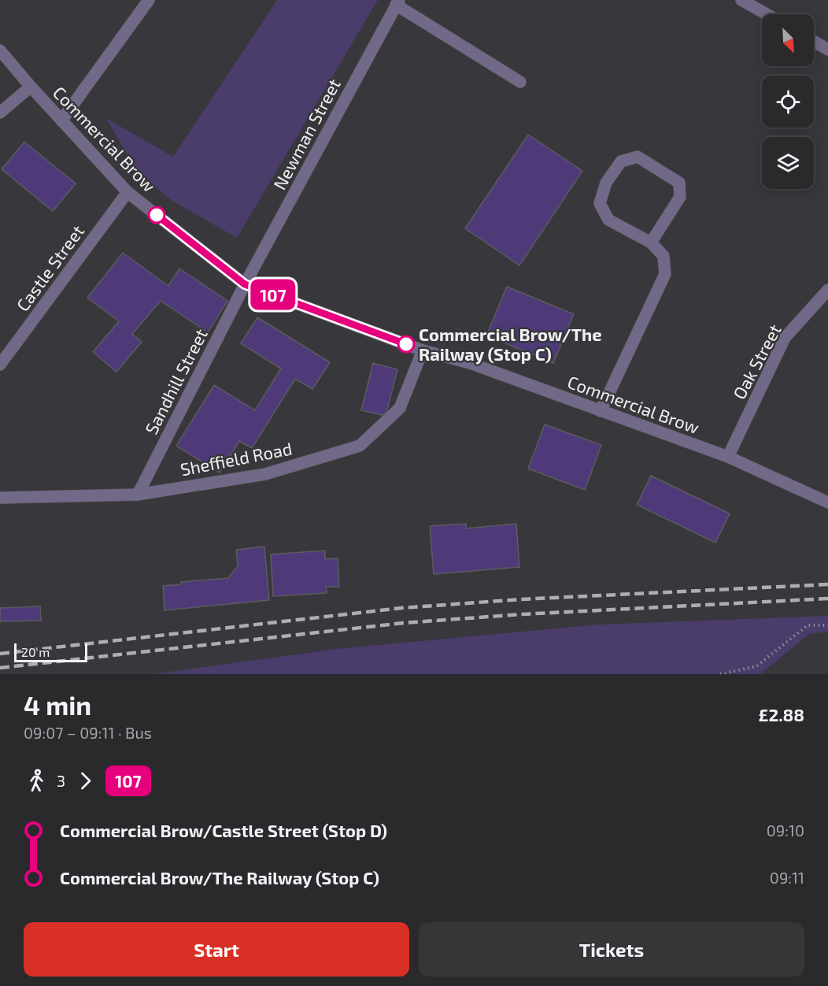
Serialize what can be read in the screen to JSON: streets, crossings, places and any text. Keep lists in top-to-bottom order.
{
  "streets": {
    "street": [
      "Newman Street",
      "Commercial Brow",
      "Castle Street",
      "Oak Street",
      "Sandhill Street",
      "Sheffield Road"
    ]
  },
  "crossings": [
    ["Newman Street", "Commercial Brow"],
    ["Newman Street", "Sandhill Street"],
    ["Commercial Brow", "Castle Street"],
    ["Commercial Brow", "Oak Street"],
    ["Commercial Brow", "Sandhill Street"],
    ["Commercial Brow", "Sheffield Road"],
    ["Sandhill Street", "Sheffield Road"]
  ],
  "places": ["Commercial Brow/The Railway (Stop C)"],
  "lines": ["bus line 107"],
  "scale_bar": "20 m",
  "north": "bottom right",
  "page": {
    "on_map": "107",
    "scale": "20 m",
    "heading": ["4 min", "09:07 – 09:11 · Bus", "£2.88"],
    "legs": ["3", "107"],
    "list": [
      {
        "name": "Commercial Brow/Castle Street (Stop D)",
        "value": "09:10"
      },
      {
        "name": "Commercial Brow/The Railway (Stop C)",
        "value": "09:11"
      }
    ],
    "buttons": ["Start", "Tickets"]
  }
}
